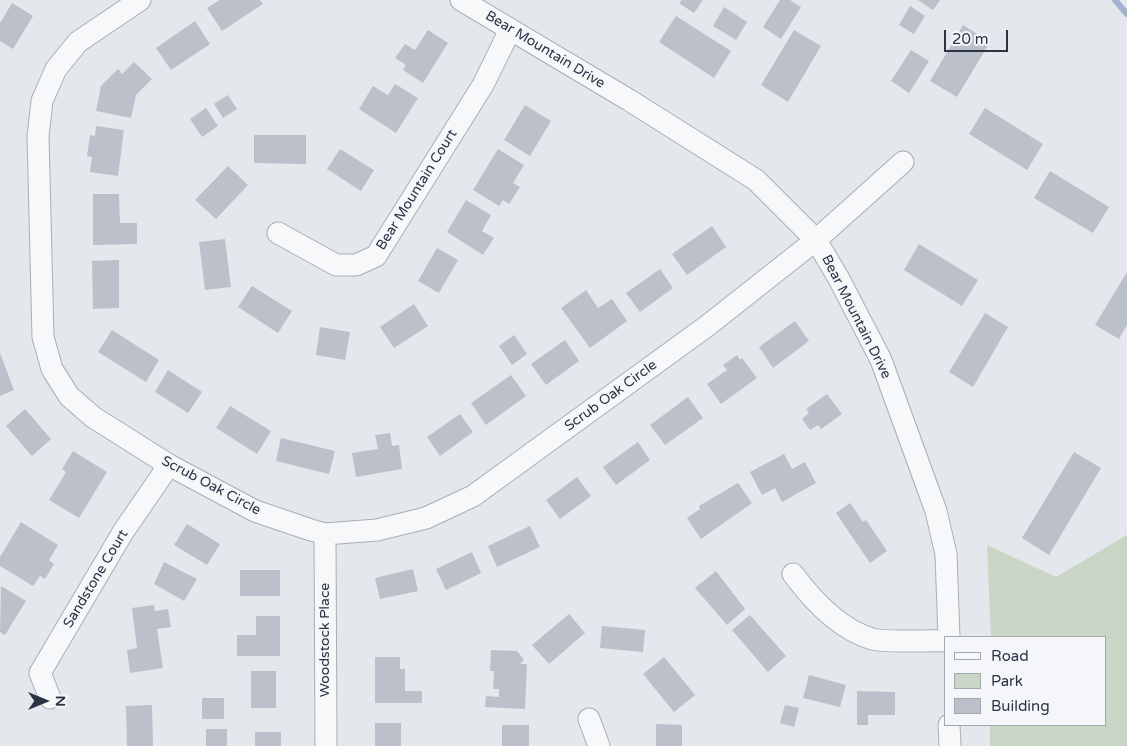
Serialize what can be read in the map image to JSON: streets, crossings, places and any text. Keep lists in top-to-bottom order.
{
  "streets": {
    "street": [
      "Bear Mountain Drive",
      "Bear Mountain Court",
      "Scrub Oak Circle",
      "Sandstone Court",
      "Woodstock Place"
    ]
  },
  "crossings": [
    ["Bear Mountain Drive", "Bear Mountain Court"],
    ["Bear Mountain Drive", "Scrub Oak Circle"],
    ["Scrub Oak Circle", "Sandstone Court"],
    ["Scrub Oak Circle", "Woodstock Place"]
  ],
  "legend": ["Road", "Park", "Building"],
  "scale_bar": "20 m",
  "north": "right"
}
